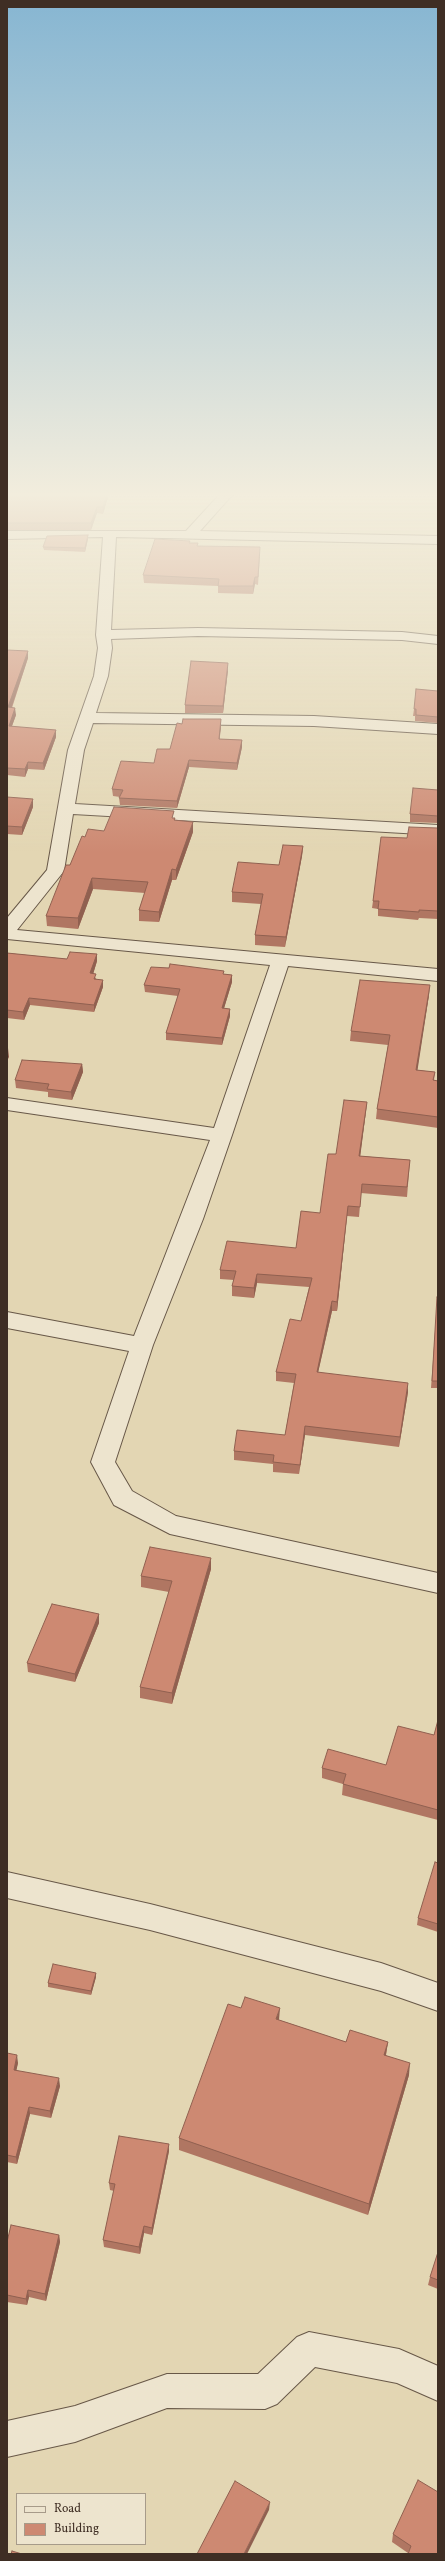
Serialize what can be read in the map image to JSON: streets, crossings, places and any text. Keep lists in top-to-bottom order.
{
  "legend": ["Road", "Building"]
}
